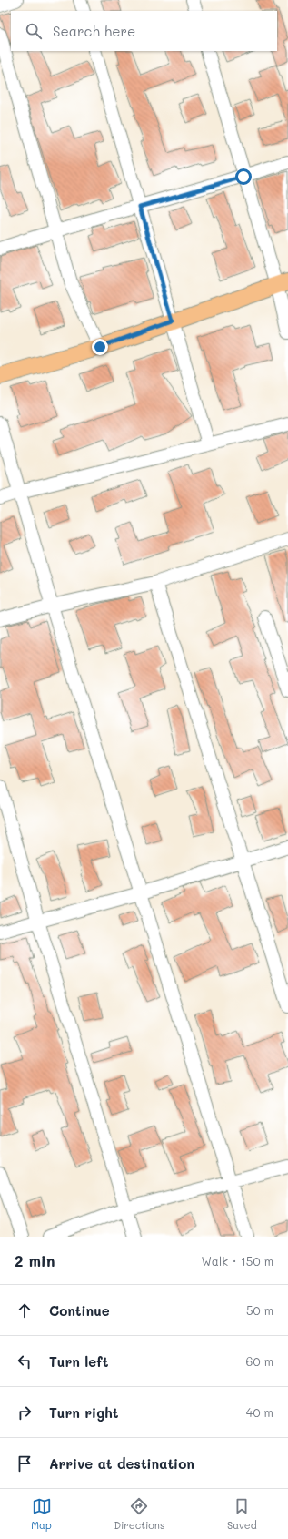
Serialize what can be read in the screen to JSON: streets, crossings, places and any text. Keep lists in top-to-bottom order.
{
  "page": {
    "search": "Search here",
    "heading": ["2 min", "Walk · 150 m"],
    "list": [
      ["Continue", "50 m"],
      ["Turn left", "60 m"],
      ["Turn right", "40 m"],
      "Arrive at destination"
    ],
    "nav": ["Map", "Directions", "Saved"]
  }
}
